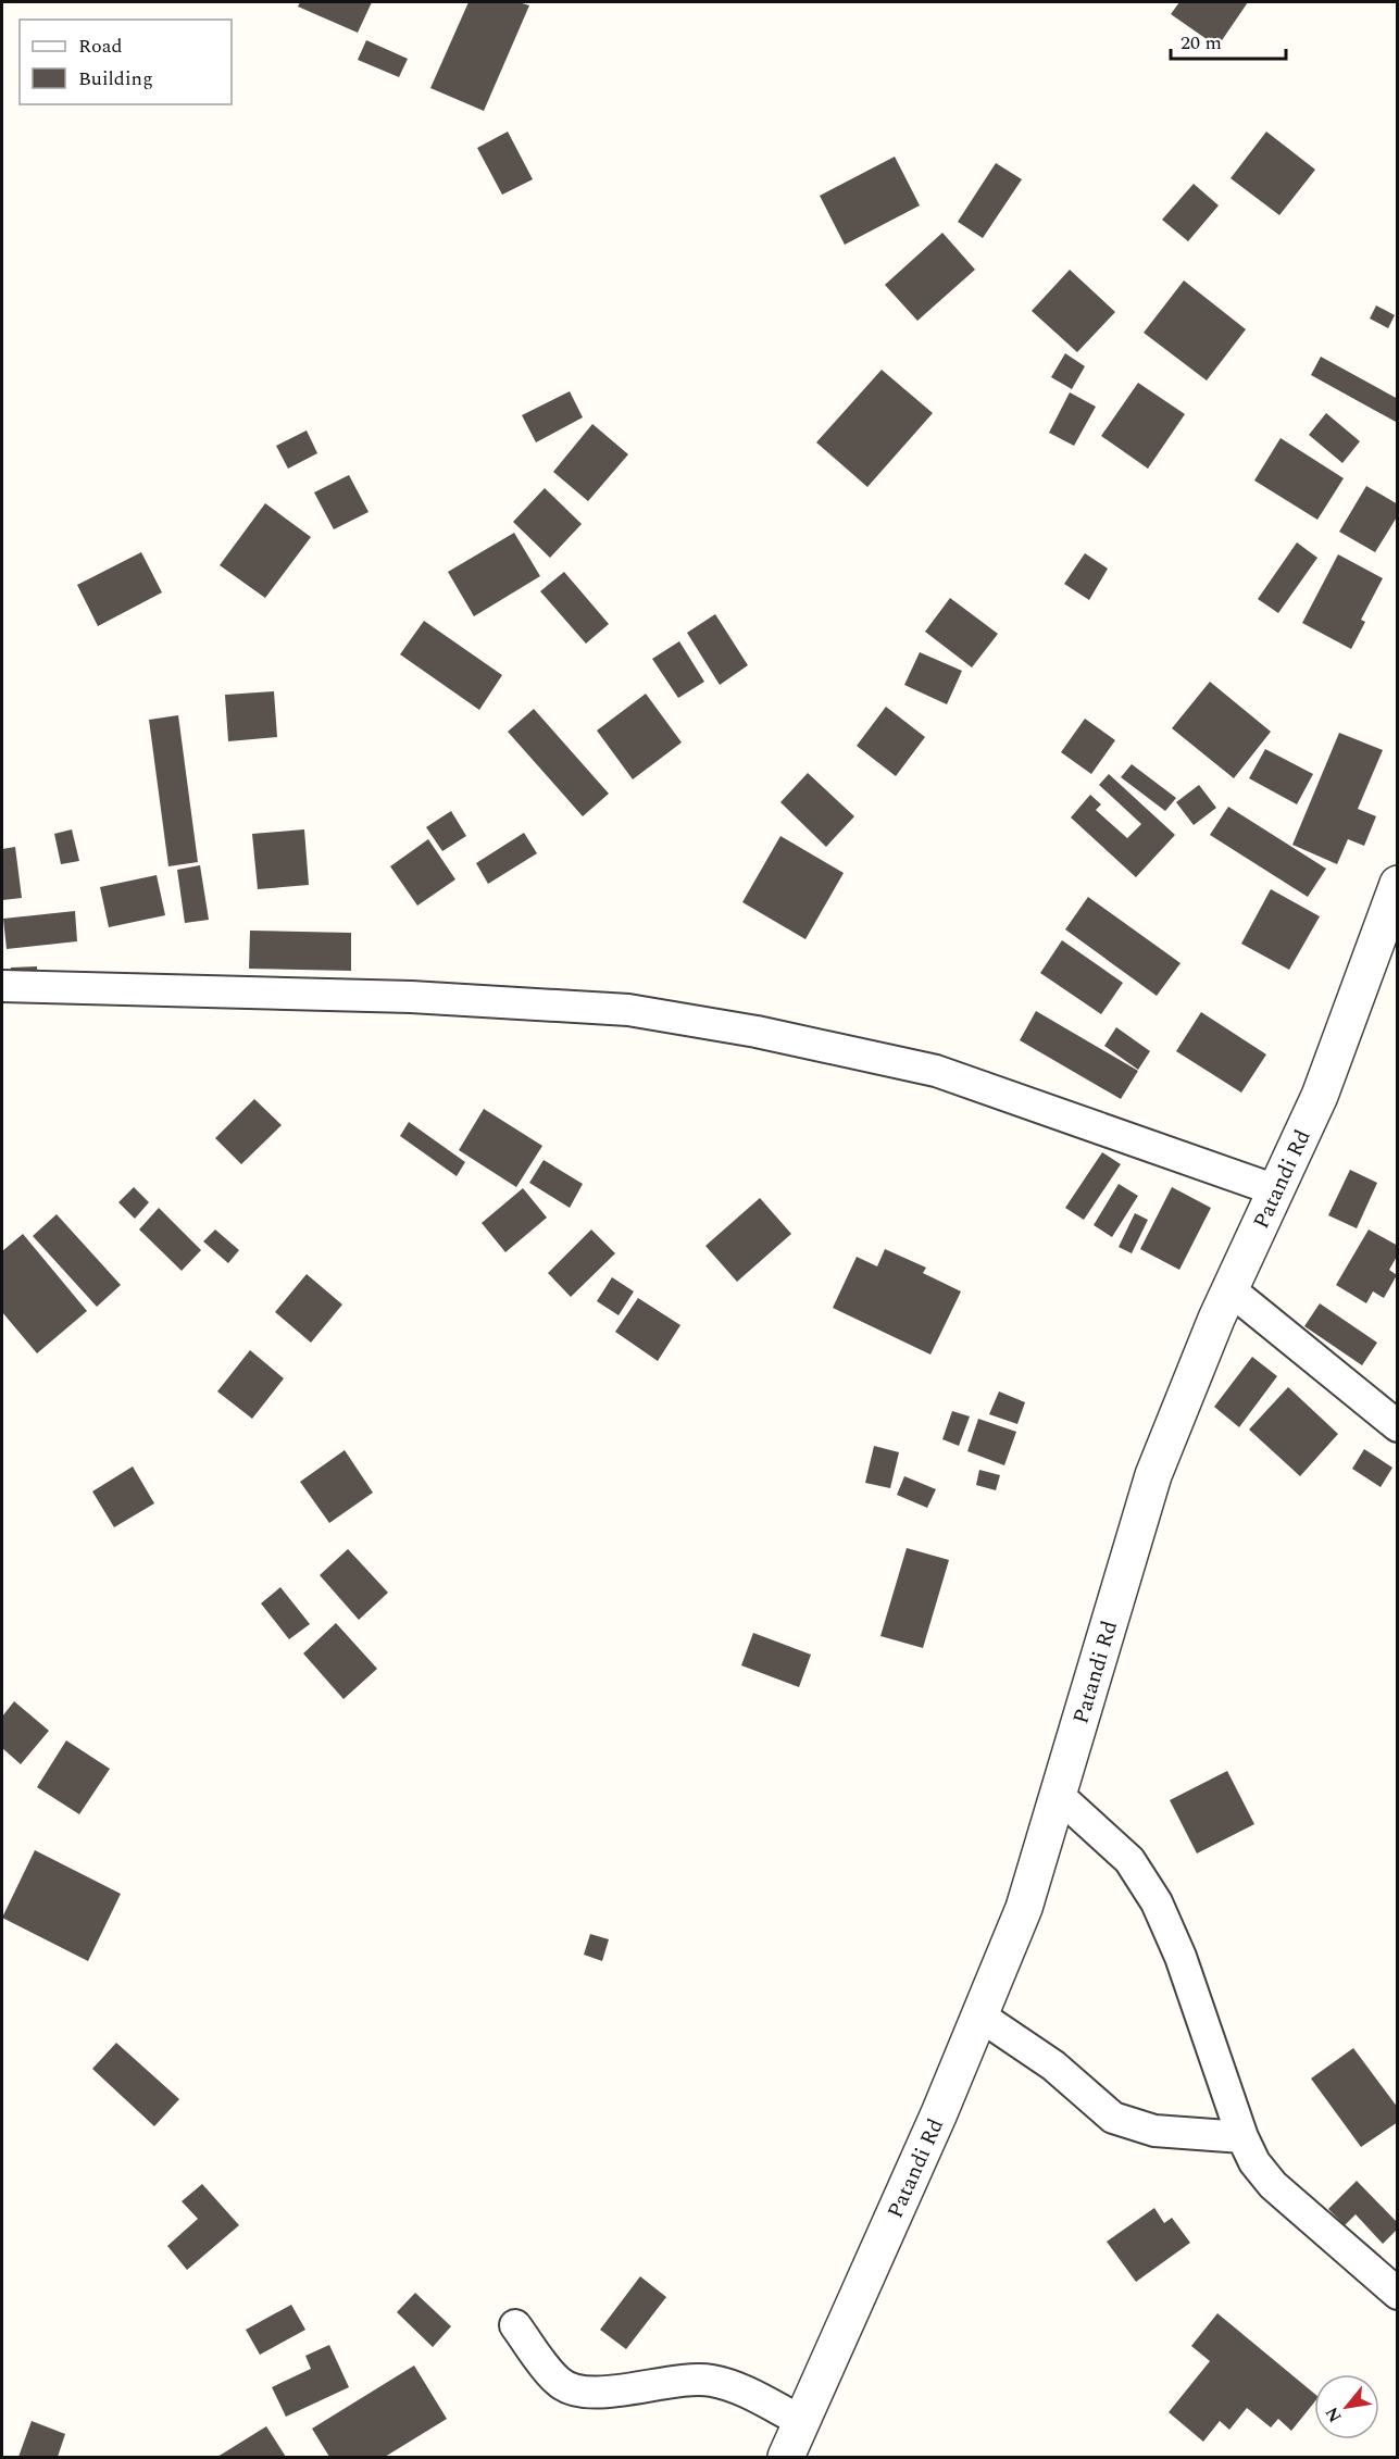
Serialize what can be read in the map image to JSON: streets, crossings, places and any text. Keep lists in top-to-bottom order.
{
  "streets": {
    "street": ["Patandi Rd"]
  },
  "legend": ["Road", "Building"],
  "scale_bar": "20 m",
  "north": "bottom left"
}
